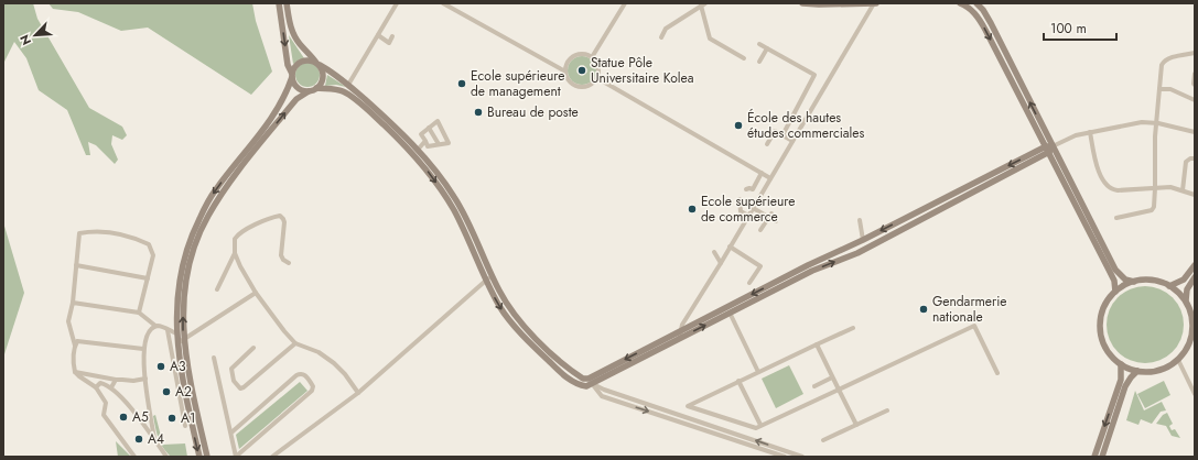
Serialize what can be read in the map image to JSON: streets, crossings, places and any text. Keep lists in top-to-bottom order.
{
  "places": [
    "Statue Pôle Universitaire Kolea",
    "Ecole supérieure de management",
    "Bureau de poste",
    "École des hautes études commerciales",
    "Ecole supérieure de commerce",
    "Gendarmerie nationale",
    "A3",
    "A2",
    "A5",
    "A1",
    "A4"
  ],
  "scale_bar": "100 m",
  "north": "bottom left"
}
